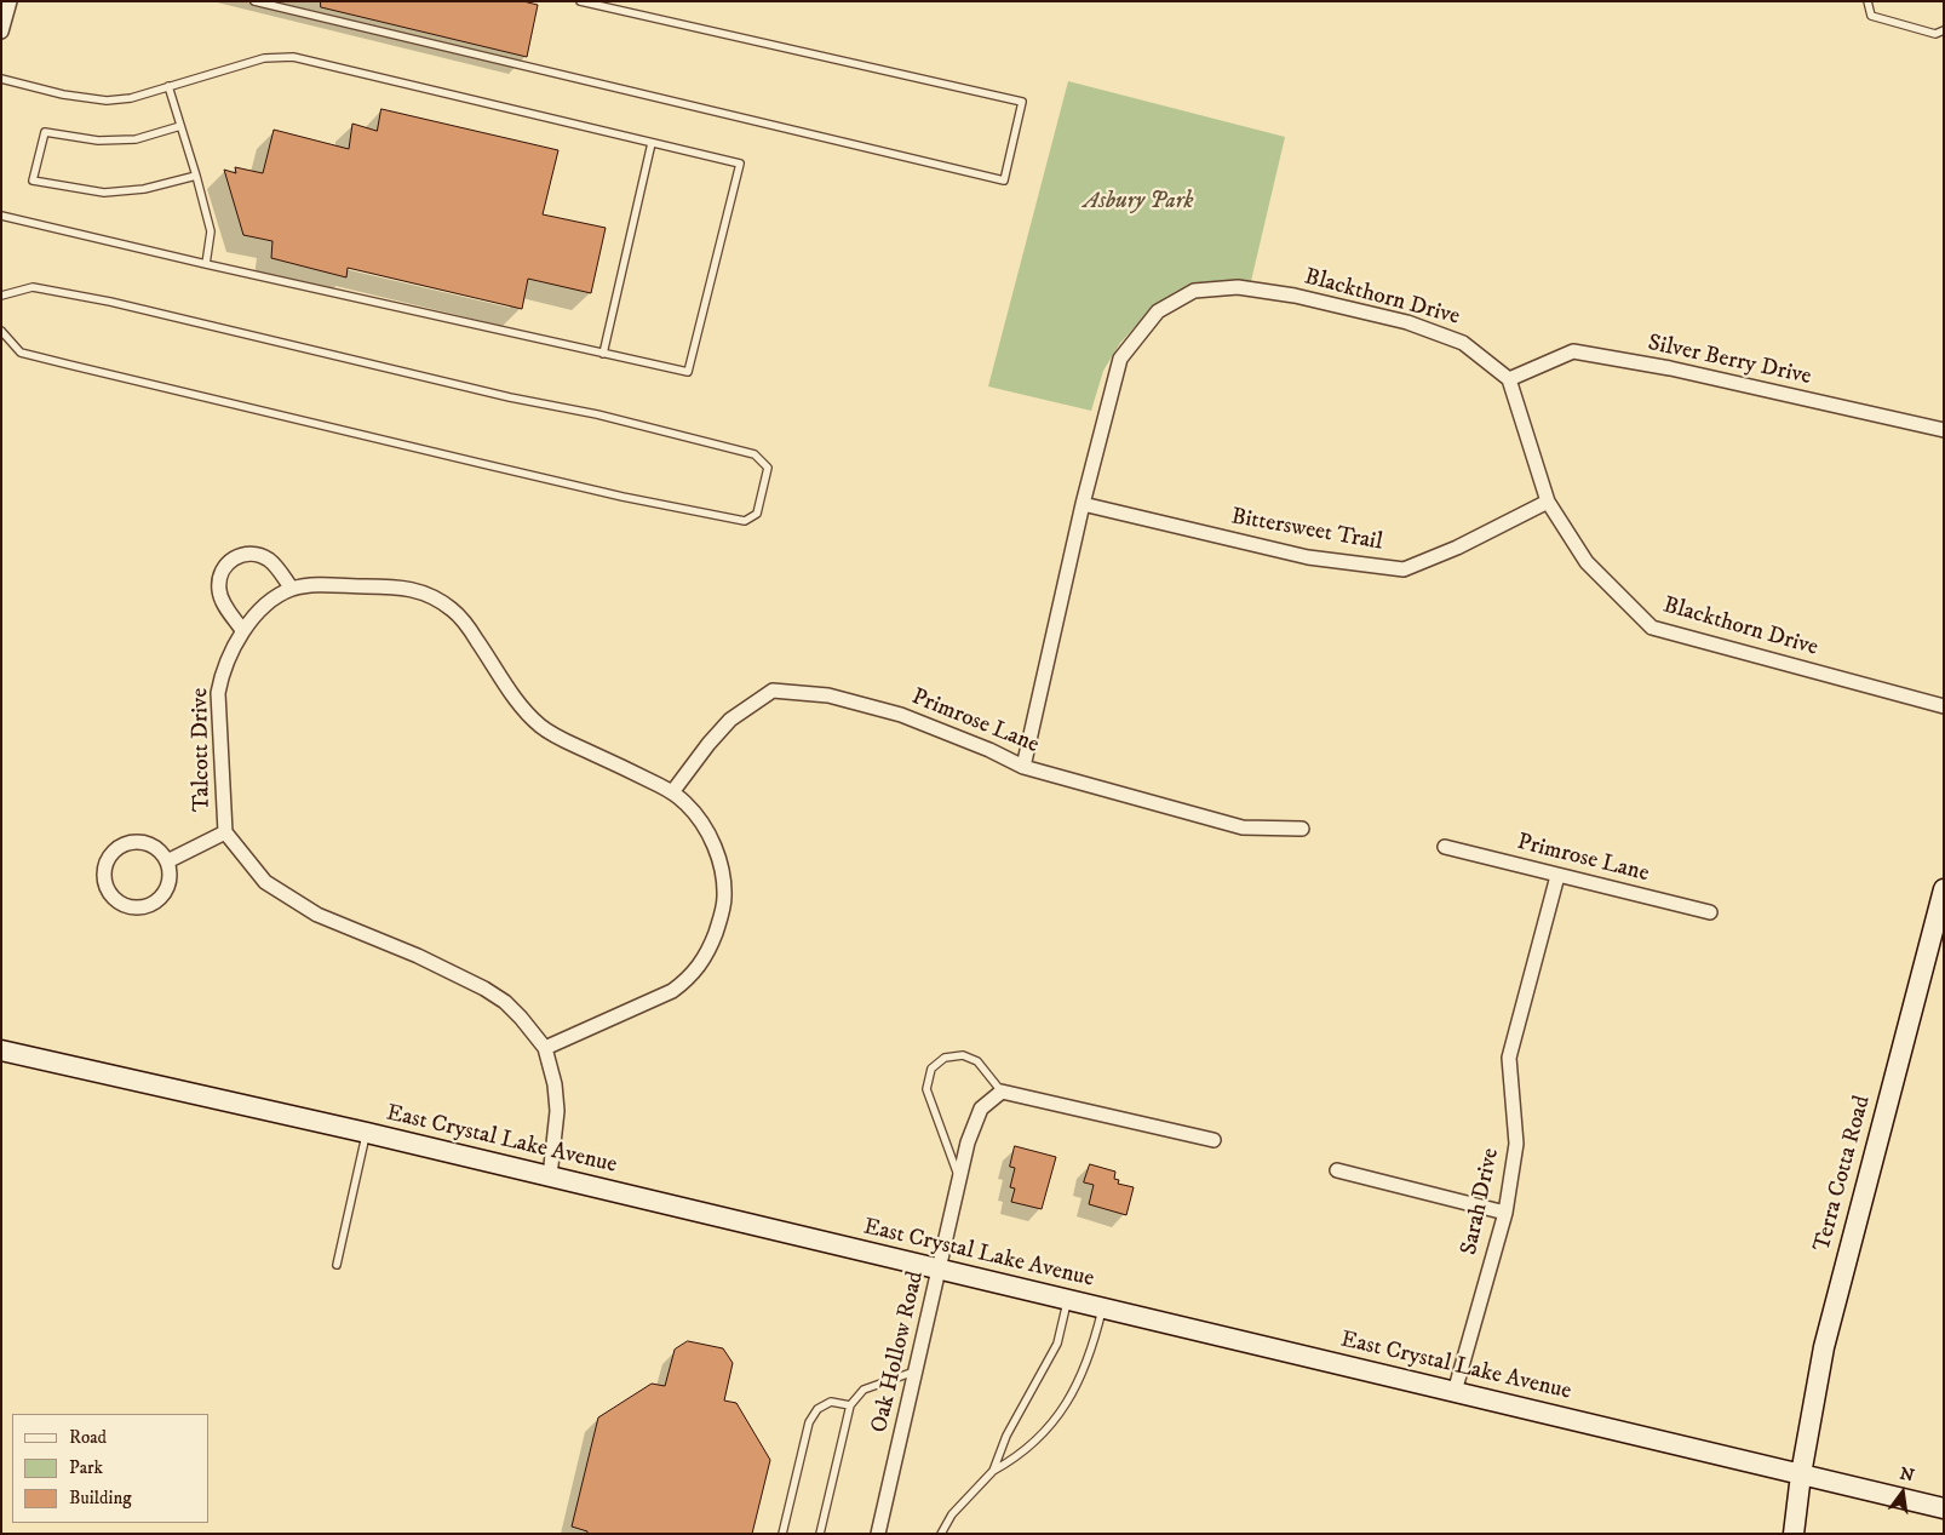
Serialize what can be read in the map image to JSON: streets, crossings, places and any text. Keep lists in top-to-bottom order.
{
  "streets": {
    "street": [
      "Blackthorn Drive",
      "Silver Berry Drive",
      "Bittersweet Trail",
      "Primrose Lane",
      "Talcott Drive",
      "East Crystal Lake Avenue",
      "Terra Cotta Road",
      "Sarah Drive",
      "Oak Hollow Road"
    ]
  },
  "crossings": [
    ["Blackthorn Drive", "Silver Berry Drive"],
    ["Blackthorn Drive", "Bittersweet Trail"],
    ["Blackthorn Drive", "Primrose Lane"],
    ["Primrose Lane", "Talcott Drive"],
    ["Primrose Lane", "Sarah Drive"],
    ["East Crystal Lake Avenue", "Terra Cotta Road"],
    ["East Crystal Lake Avenue", "Sarah Drive"],
    ["East Crystal Lake Avenue", "Oak Hollow Road"]
  ],
  "parks": ["Asbury Park"],
  "legend": ["Road", "Park", "Building"],
  "north": "top"
}
